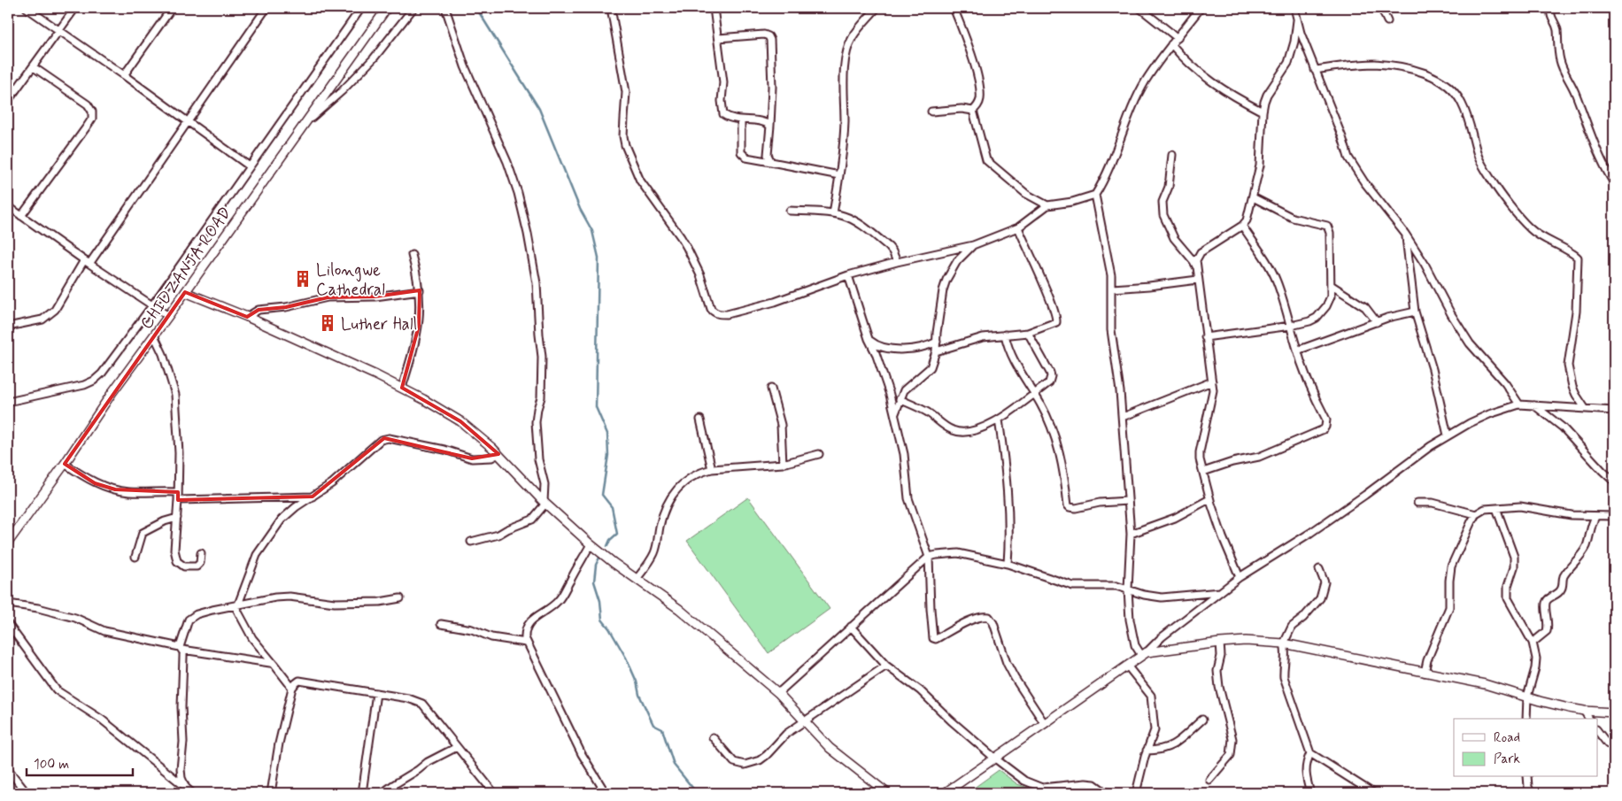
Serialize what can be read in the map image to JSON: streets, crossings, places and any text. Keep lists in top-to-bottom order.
{
  "streets": {
    "street": ["CHIDZANJA ROAD"]
  },
  "places": {
    "building": ["Lilongwe Cathedral", "Luther Hall"]
  },
  "legend": ["Road", "Park"],
  "scale_bar": "100 m"
}
